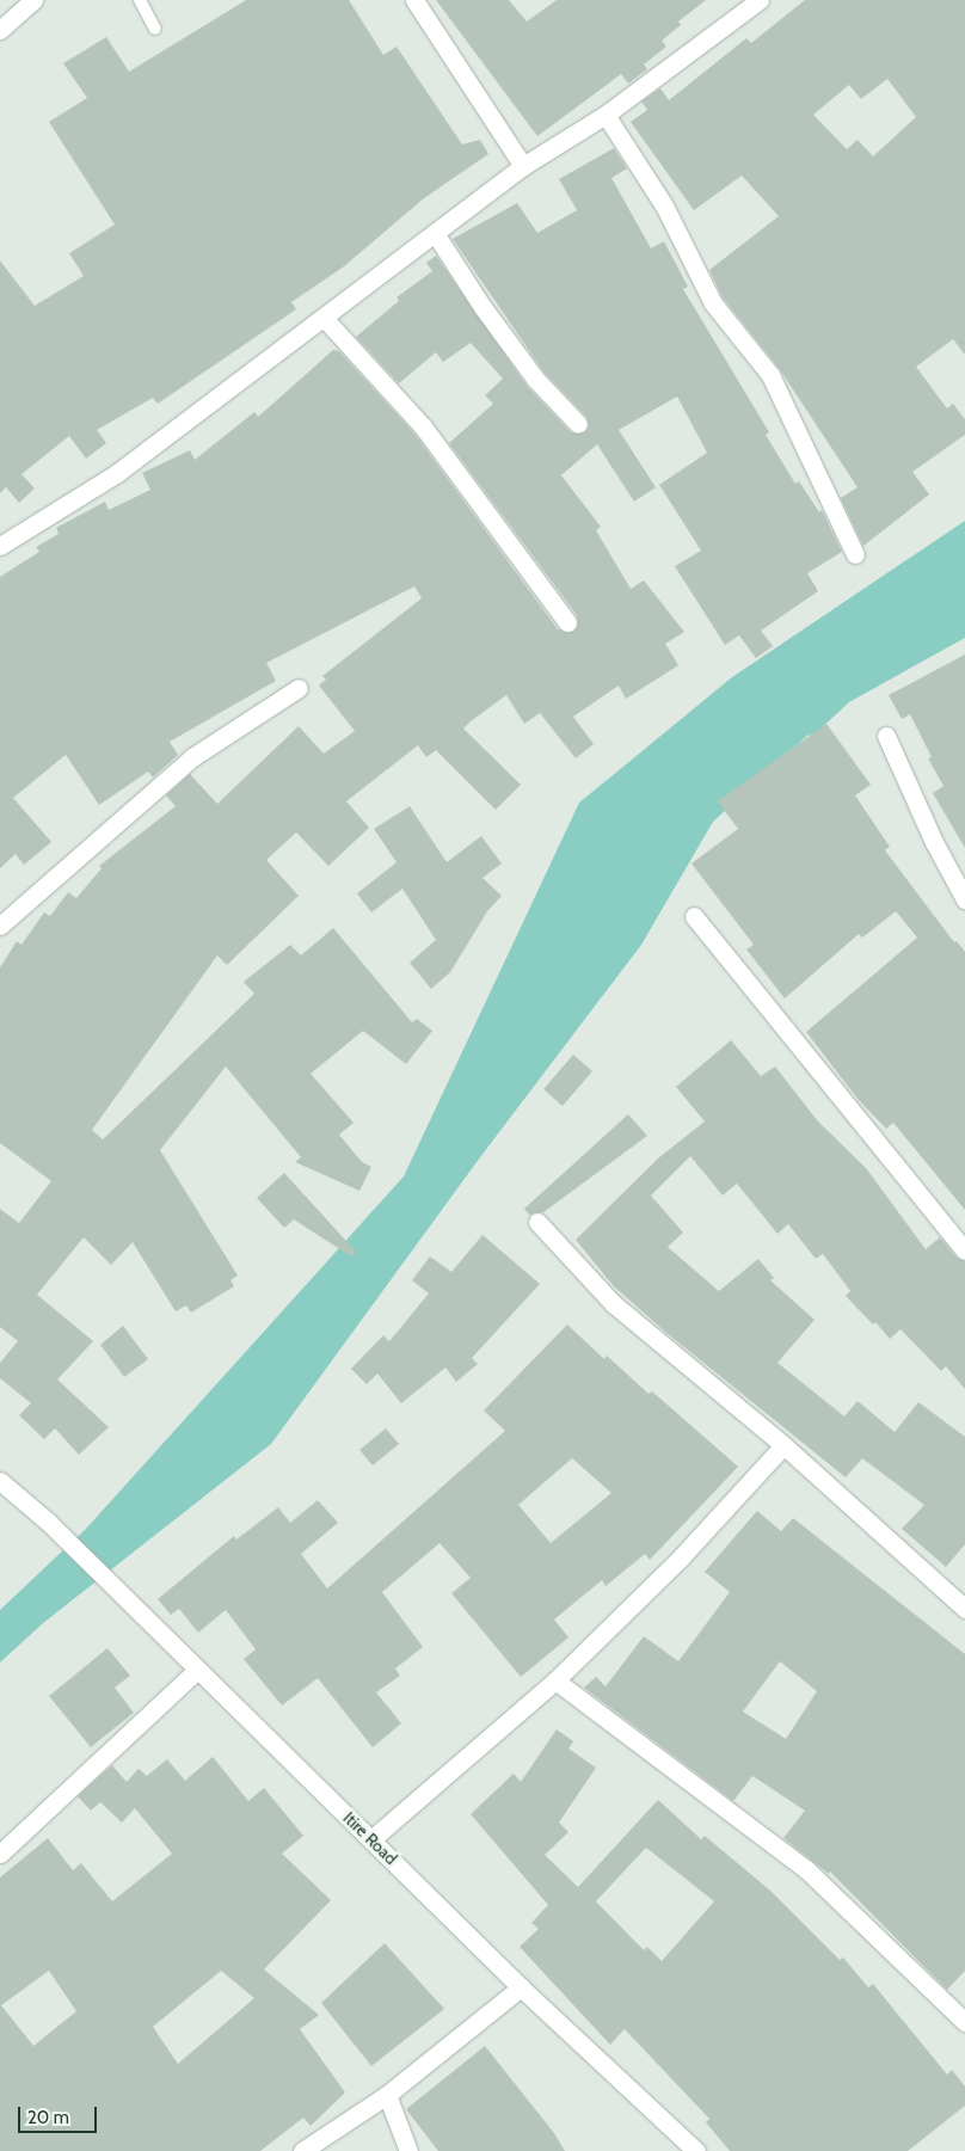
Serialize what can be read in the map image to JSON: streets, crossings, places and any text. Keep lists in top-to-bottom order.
{
  "streets": {
    "street": ["Itire Road"]
  },
  "scale_bar": "20 m"
}
